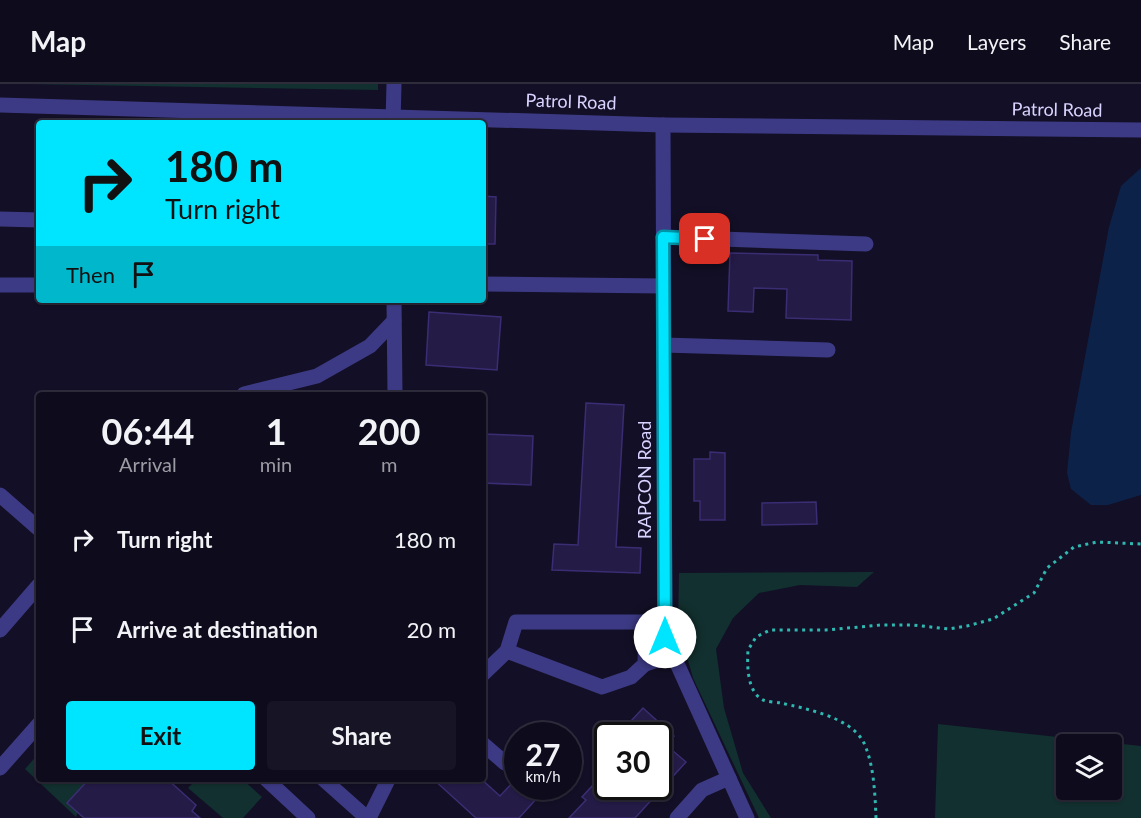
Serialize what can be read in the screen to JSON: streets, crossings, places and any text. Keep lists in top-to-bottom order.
{
  "streets": {
    "street": ["Patrol Road", "RAPCON Road"]
  },
  "crossings": [
    ["Patrol Road", "RAPCON Road"]
  ],
  "page": {
    "header": "Map",
    "nav": ["Map", "Layers", "Share"],
    "turn": ["180 m", "Turn right"],
    "then": "Then",
    "eta": [
      "06:44",
      "Arrival",
      "1",
      "min",
      "200",
      "m"
    ],
    "list": [
      {
        "name": "Turn right",
        "value": "180 m"
      },
      {
        "name": "Arrive at destination",
        "value": "20 m"
      }
    ],
    "buttons": ["Exit", "Share"],
    "speed": "27 km/h",
    "limit": "30"
  }
}
